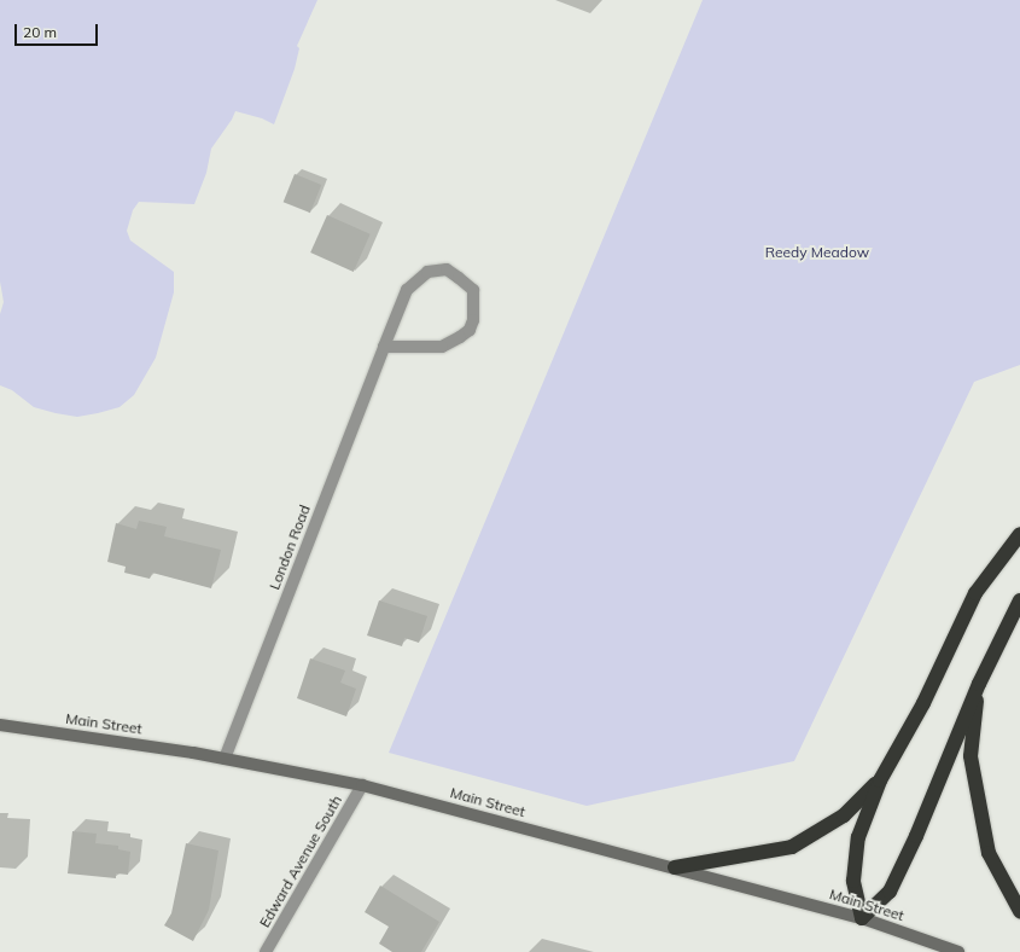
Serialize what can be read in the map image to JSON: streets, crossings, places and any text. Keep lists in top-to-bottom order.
{
  "streets": {
    "street": ["London Road", "Main Street", "Edward Avenue South"]
  },
  "crossings": [
    ["London Road", "Main Street"],
    ["Main Street", "Edward Avenue South"]
  ],
  "parks": ["Reedy Meadow"],
  "scale_bar": "20 m"
}
